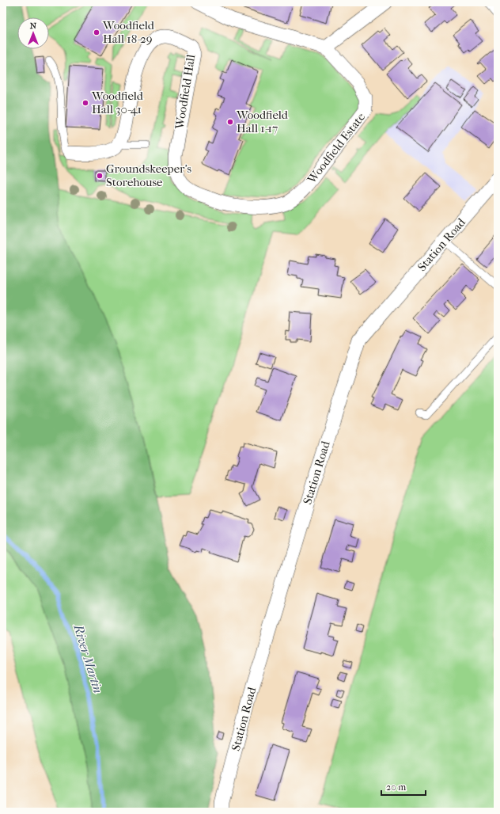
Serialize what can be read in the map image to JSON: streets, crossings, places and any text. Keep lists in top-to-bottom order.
{
  "streets": {
    "street": ["Woodfield Hall", "Woodfield Estate", "Station Road"]
  },
  "crossings": [
    ["Woodfield Hall", "Woodfield Estate"]
  ],
  "water": ["River Martin"],
  "places": [
    "Woodfield Hall 18-29",
    "Woodfield Hall 30-41",
    "Woodfield Hall 1-17",
    "Groundskeeper's Storehouse"
  ],
  "scale_bar": "20 m",
  "north": "top"
}
